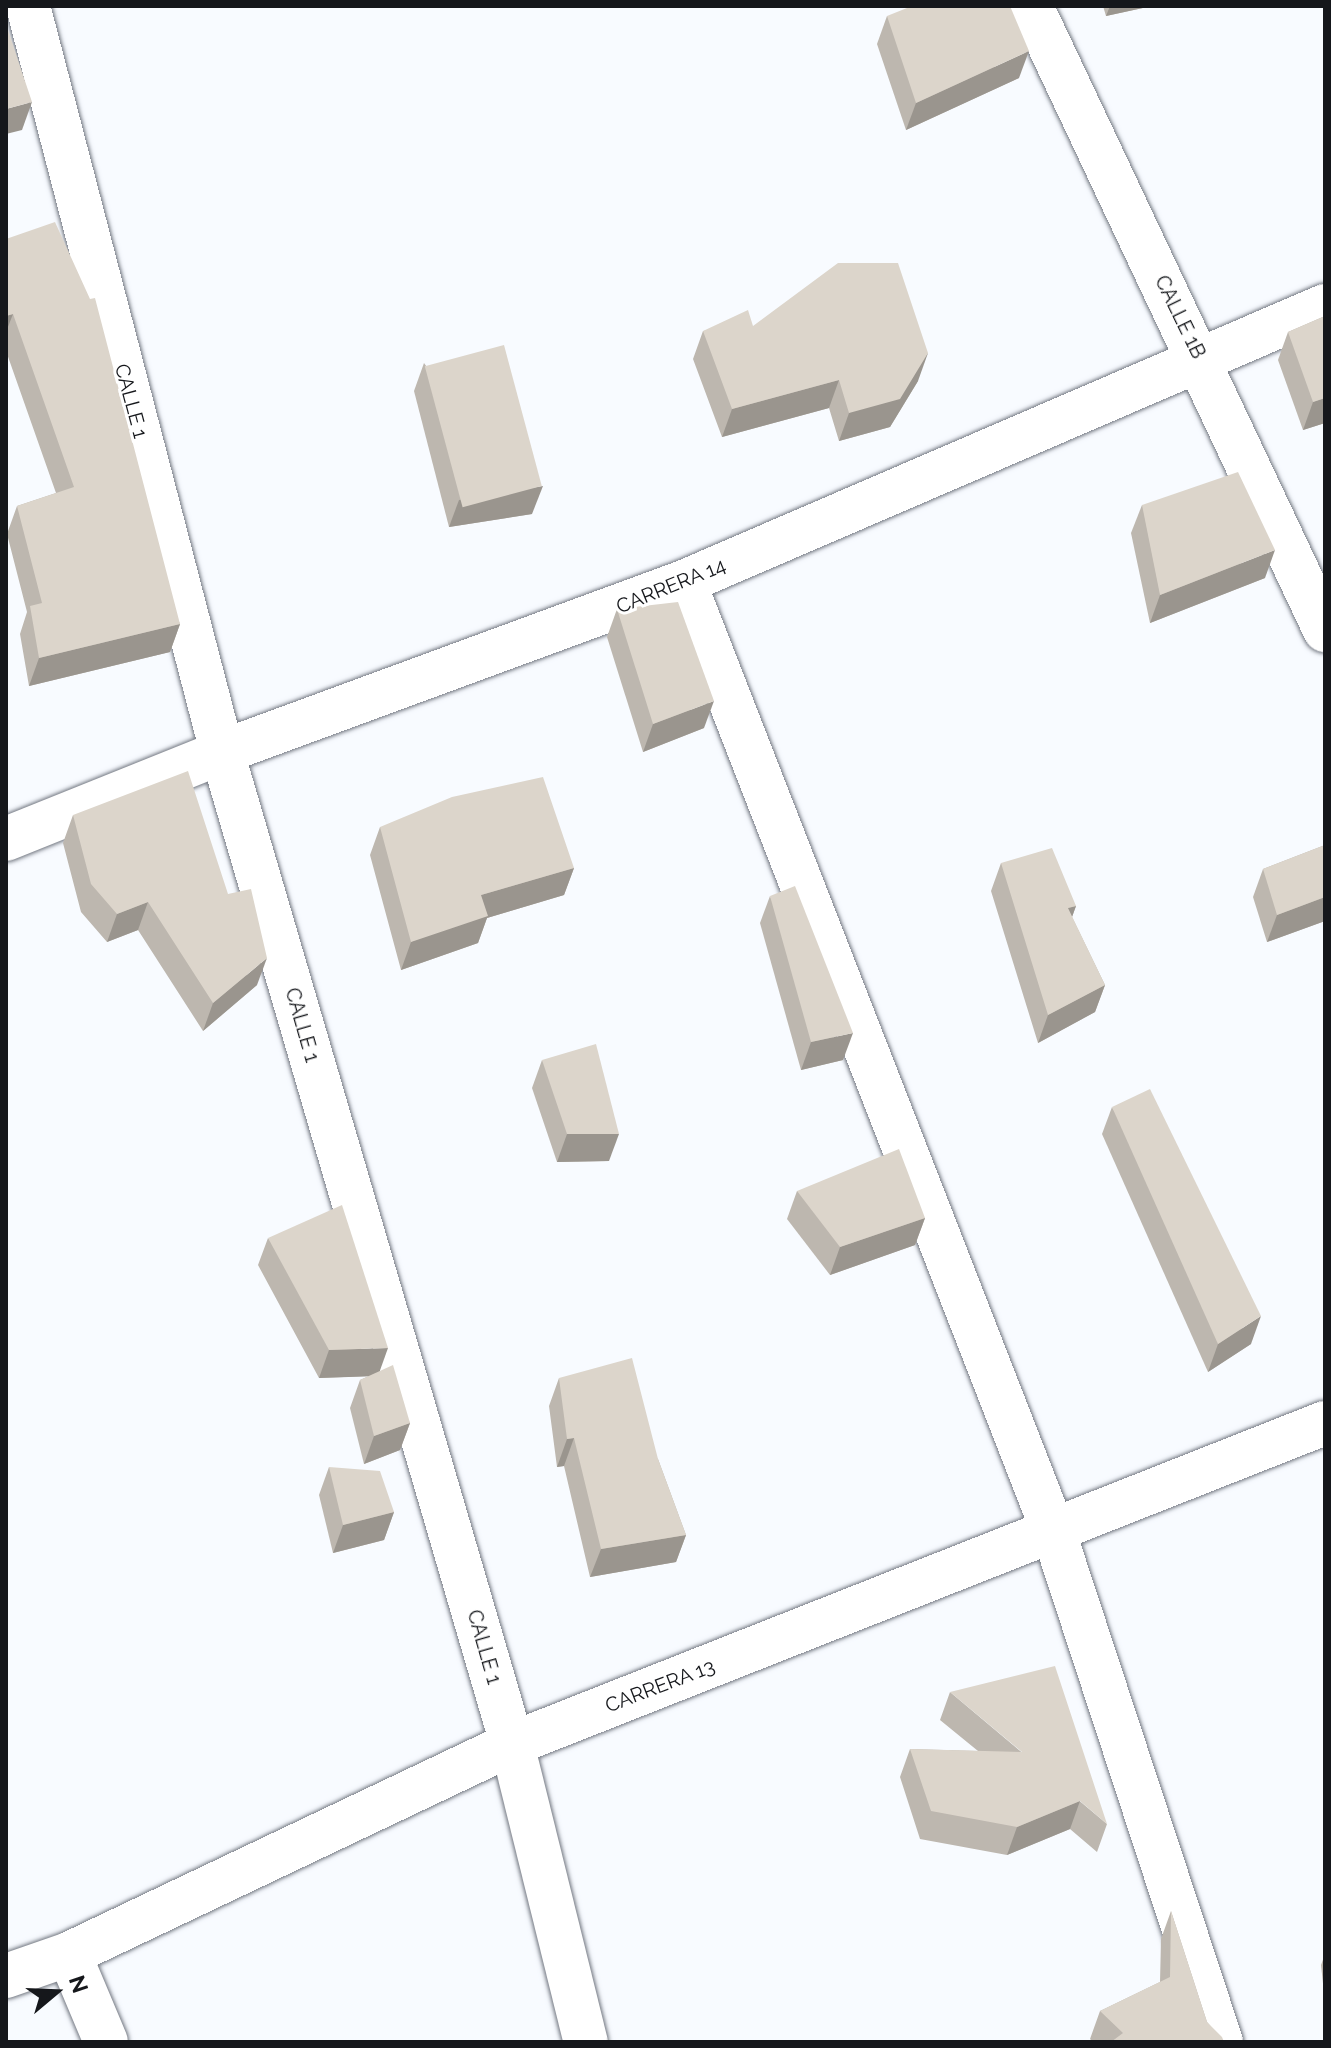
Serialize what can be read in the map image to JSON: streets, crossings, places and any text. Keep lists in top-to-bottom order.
{
  "streets": {
    "street": [
      "CALLE 1B",
      "CALLE 1",
      "CARRERA 14",
      "CARRERA 13"
    ]
  },
  "crossings": [
    ["CALLE 1B", "CARRERA 14"],
    ["CALLE 1", "CARRERA 14"],
    ["CALLE 1", "CARRERA 13"]
  ],
  "north": "right"
}
